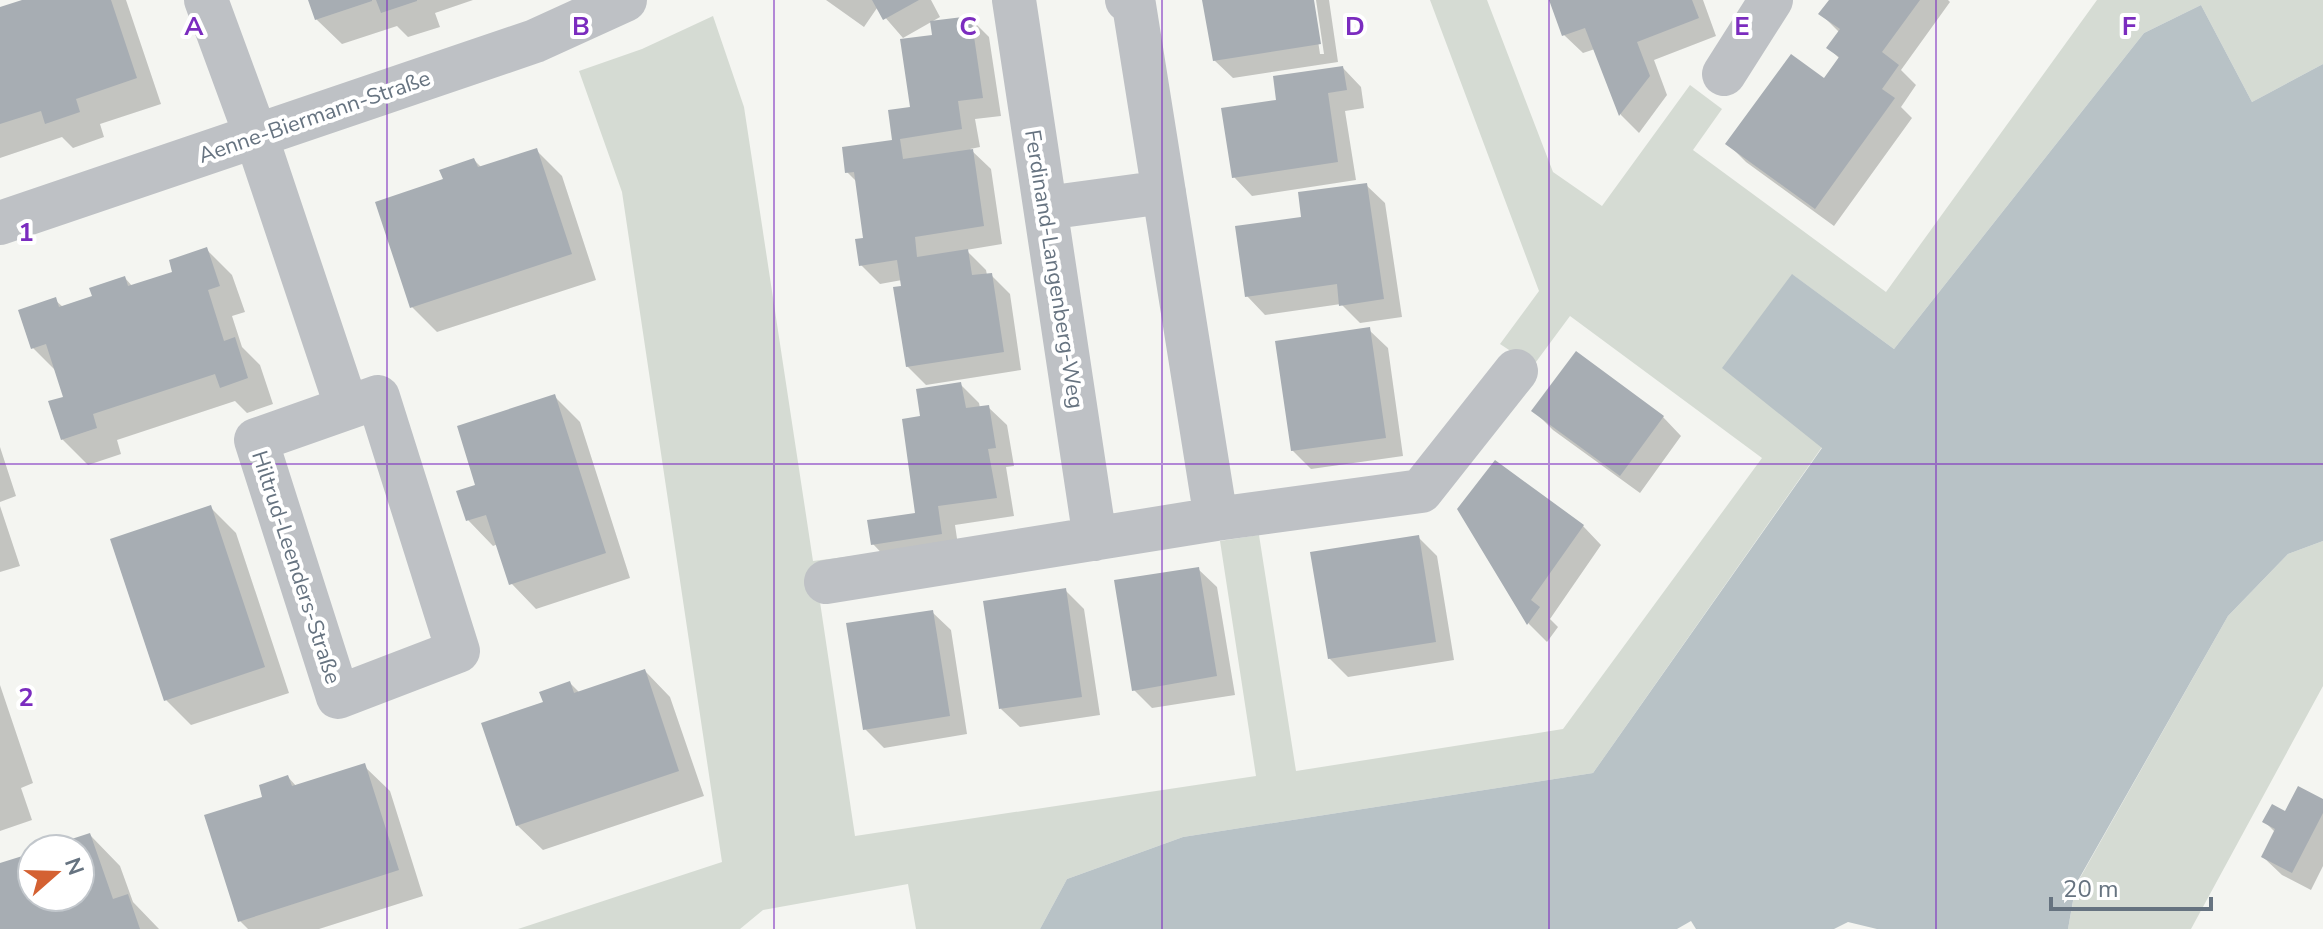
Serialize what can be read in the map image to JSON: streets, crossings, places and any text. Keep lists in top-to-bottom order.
{
  "streets": {
    "street": ["Aenne-Biermann-Straße", "Ferdinand-Langenberg-Weg", "Hiltrud-Leenders-Straße"]
  },
  "scale_bar": "20 m",
  "north": "right",
  "grid": {
    "columns": [
      "A",
      "B",
      "C",
      "D",
      "E",
      "F"
    ],
    "rows": ["1", "2"]
  }
}
